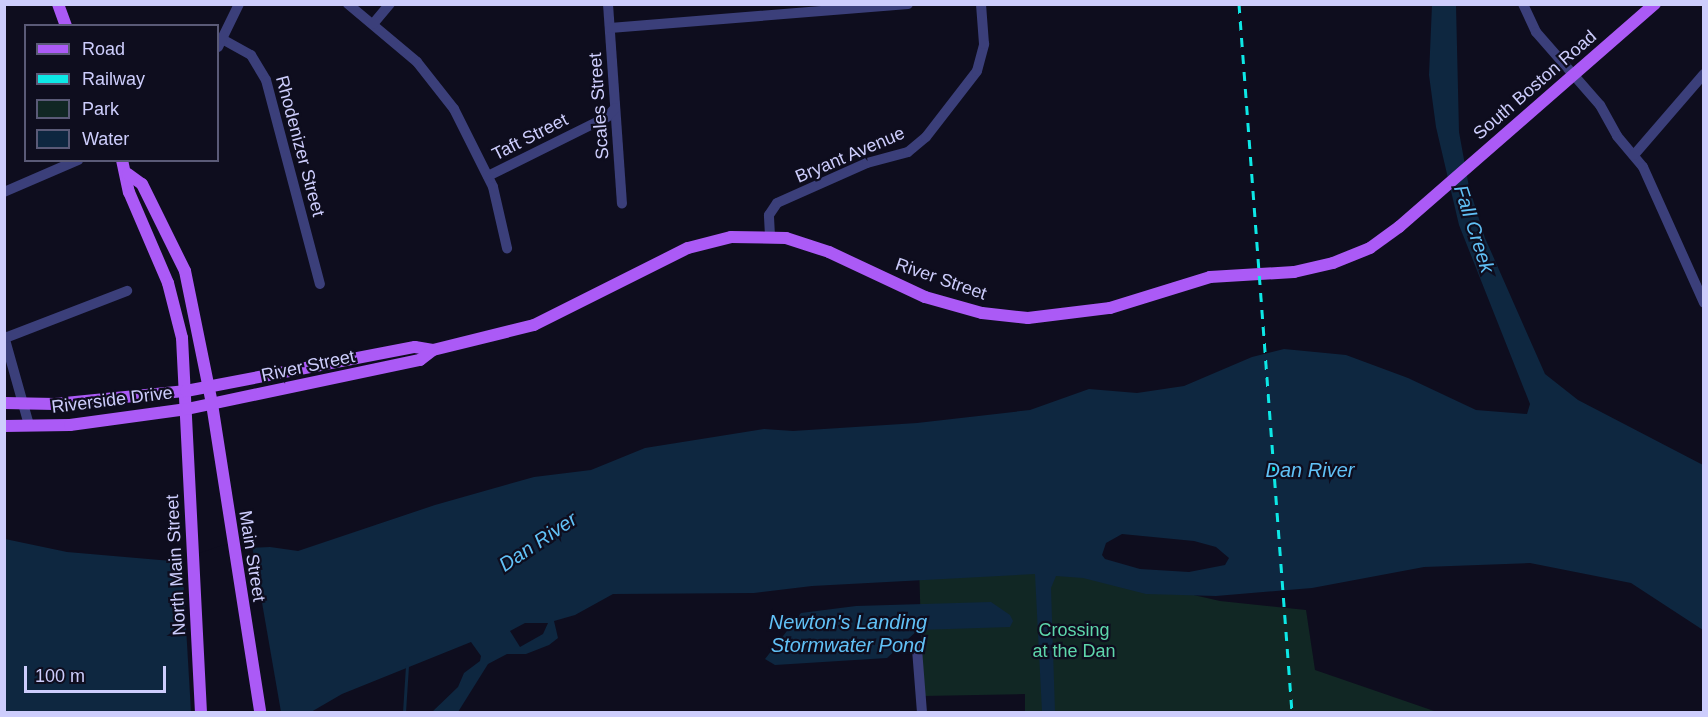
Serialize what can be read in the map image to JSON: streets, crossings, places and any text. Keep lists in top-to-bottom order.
{
  "streets": {
    "main road": [
      "South Boston Road",
      "River Street",
      "Riverside Drive",
      "Main Street",
      "North Main Street"
    ],
    "street": [
      "Scales Street",
      "Taft Street",
      "Rhodenizer Street",
      "Bryant Avenue"
    ]
  },
  "crossings": [
    ["South Boston Road", "River Street"],
    ["Scales Street", "Taft Street"],
    ["Bryant Avenue", "River Street"],
    ["River Street", "Riverside Drive"],
    ["River Street", "Main Street"],
    ["River Street", "North Main Street"],
    ["Riverside Drive", "North Main Street"]
  ],
  "water": ["Fall Creek", "Dan River", "Newton's Landing Stormwater Pond"],
  "parks": ["Crossing at the Dan"],
  "legend": [
    "Road",
    "Railway",
    "Park",
    "Water"
  ],
  "scale_bar": "100 m"
}
